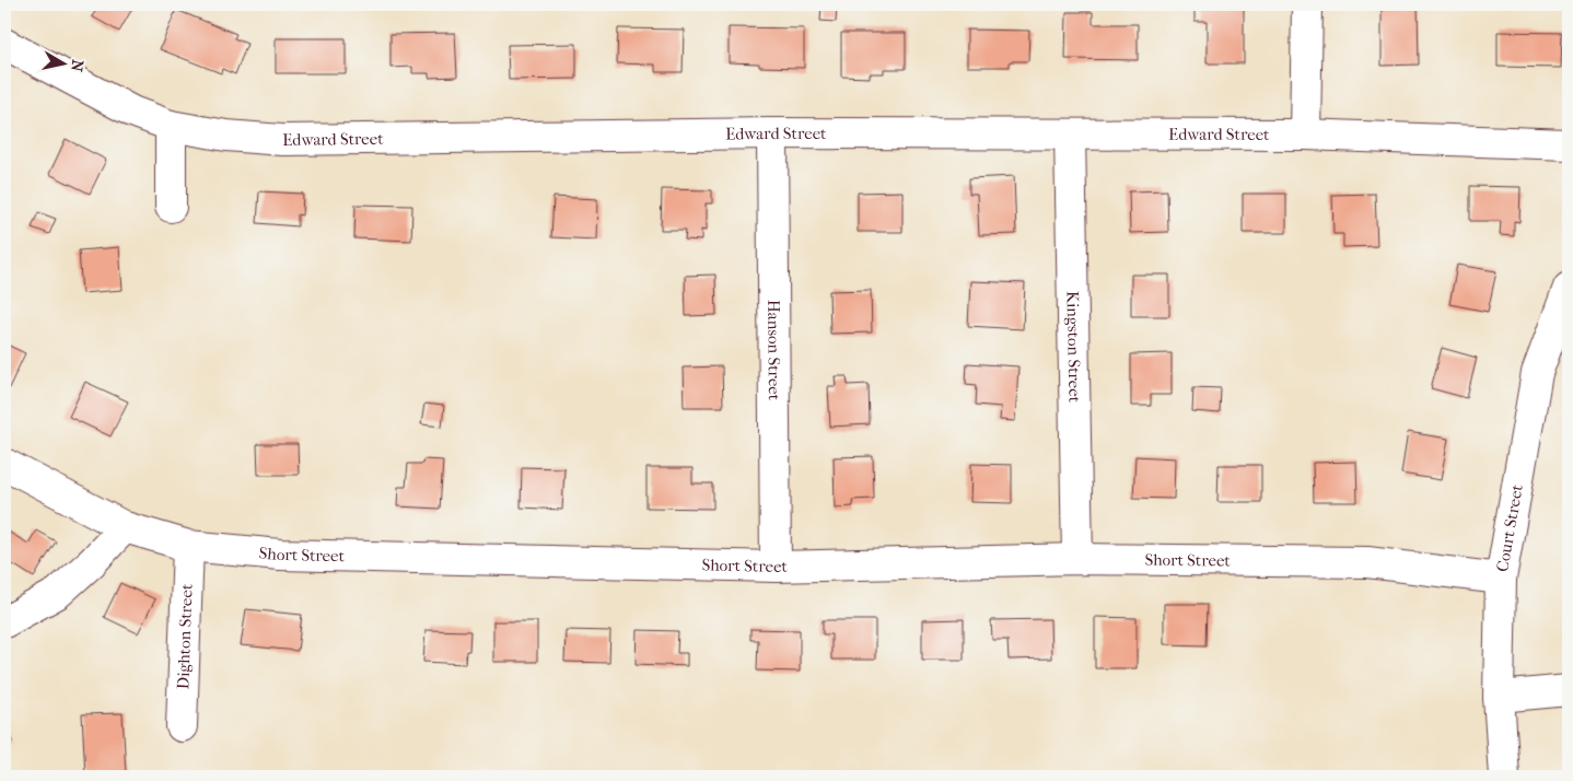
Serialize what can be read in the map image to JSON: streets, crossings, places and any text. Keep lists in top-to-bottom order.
{
  "streets": {
    "street": [
      "Edward Street",
      "Kingston Street",
      "Hanson Street",
      "Court Street",
      "Short Street",
      "Dighton Street"
    ]
  },
  "crossings": [
    ["Edward Street", "Kingston Street"],
    ["Edward Street", "Hanson Street"],
    ["Kingston Street", "Short Street"],
    ["Hanson Street", "Short Street"],
    ["Court Street", "Short Street"],
    ["Short Street", "Dighton Street"]
  ],
  "north": "right"
}
